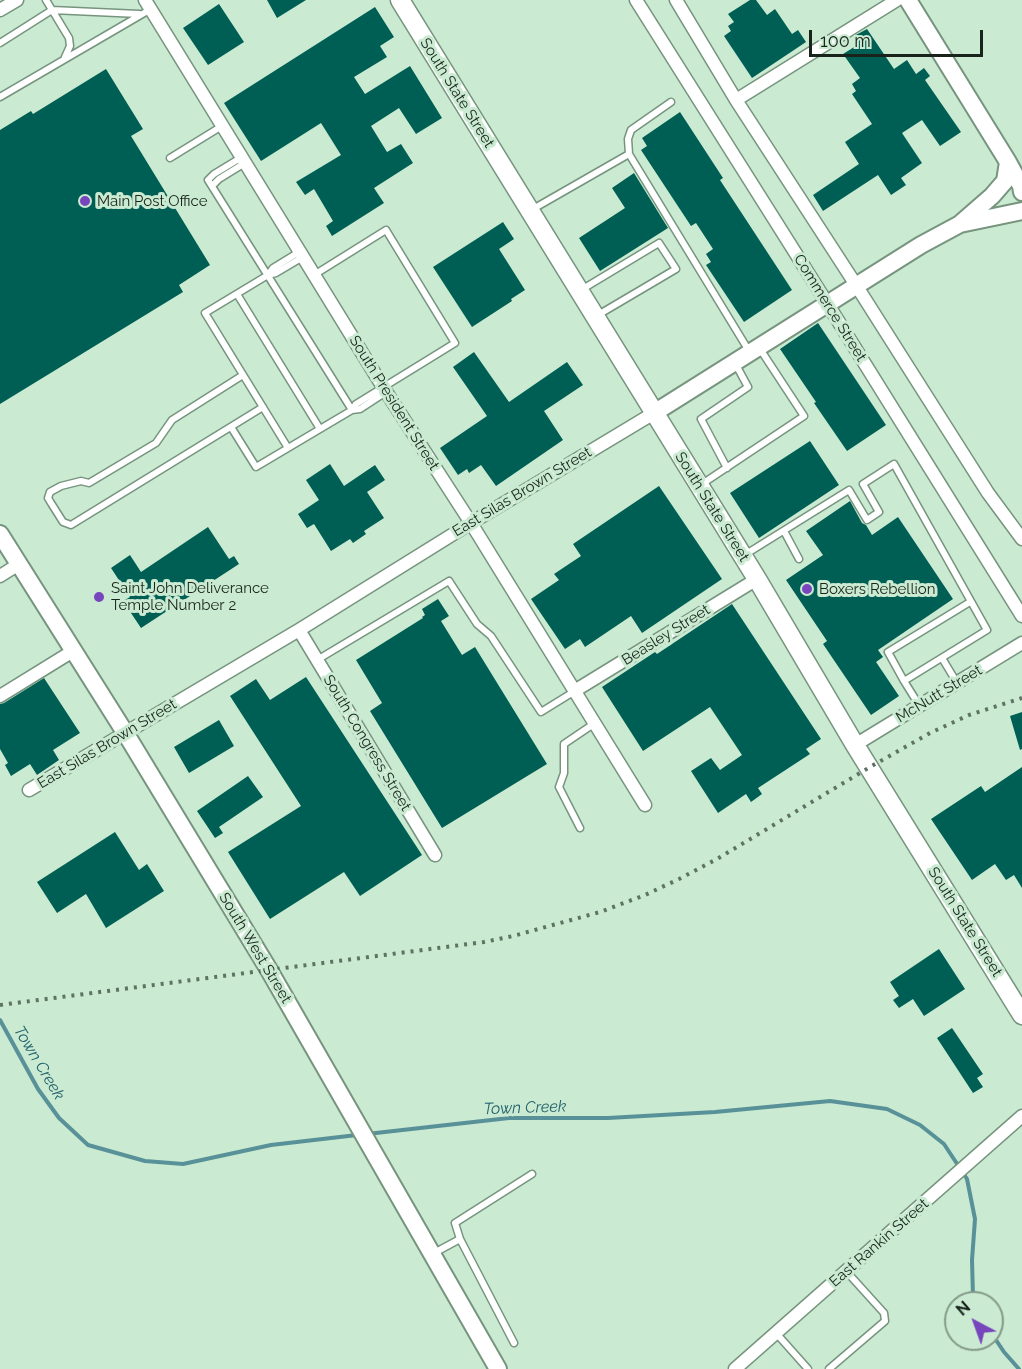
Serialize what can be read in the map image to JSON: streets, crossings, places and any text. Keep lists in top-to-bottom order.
{
  "streets": {
    "main road": ["South State Street"],
    "street": [
      "Commerce Street",
      "South President Street",
      "East Silas Brown Street",
      "Beasley Street",
      "McNutt Street",
      "South Congress Street",
      "South West Street",
      "East Rankin Street"
    ]
  },
  "crossings": [
    ["South State Street", "East Silas Brown Street"],
    ["South State Street", "Beasley Street"],
    ["South State Street", "McNutt Street"],
    ["Commerce Street", "East Silas Brown Street"],
    ["South President Street", "East Silas Brown Street"],
    ["South President Street", "Beasley Street"],
    ["East Silas Brown Street", "South Congress Street"],
    ["East Silas Brown Street", "South West Street"]
  ],
  "water": ["Town Creek"],
  "places": ["Main Post Office", "Boxers Rebellion", "Saint John Deliverance Temple Number 2"],
  "scale_bar": "100 m",
  "north": "top left"
}
